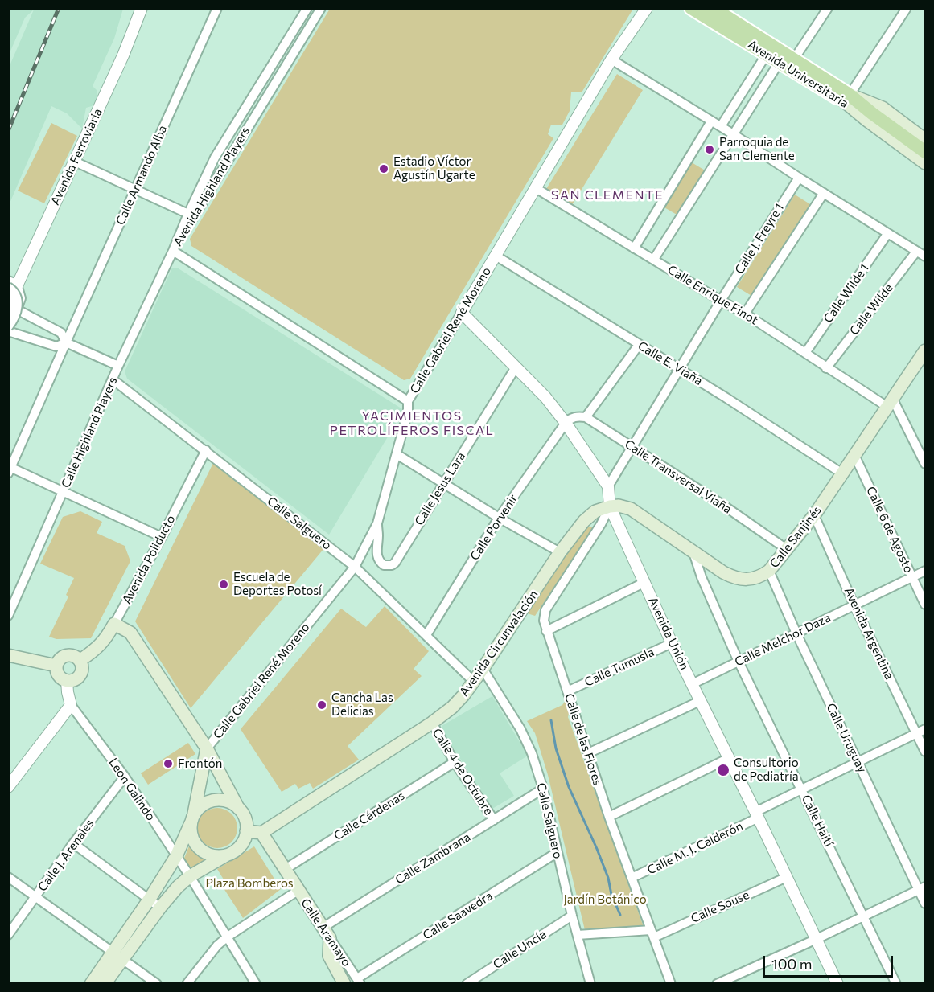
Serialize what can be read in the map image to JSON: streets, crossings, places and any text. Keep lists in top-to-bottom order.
{
  "streets": {
    "main road": [
      "Avenida Universitaria",
      "Calle Sanjinés",
      "Avenida Poliducto",
      "Avenida Circunvalación",
      "Calle Aramayo"
    ],
    "street": [
      "Avenida Ferroviaria",
      "Calle Armando Alba",
      "Avenida Highland Players",
      "Calle J. Freyre 1",
      "Calle Wilde 1",
      "Calle Enrique Finot",
      "Calle Wilde",
      "Calle Gabriel René Moreno",
      "Calle E. Viaña",
      "Calle Highland Players",
      "Calle Transversal Viaña",
      "Calle Jesus Lara",
      "Calle Salguero",
      "Calle Porvenir",
      "Calle 6 de Agosto",
      "Avenida Unión",
      "Avenida Argentina",
      "Calle Melchor Daza",
      "Calle Tumusla",
      "Calle Uruguay",
      "Calle de las Flores",
      "Calle 4 de Octubre",
      "Leon Galindo",
      "Calle Cárdenas",
      "Calle Haití",
      "Calle M. J. Calderón",
      "Calle J. Arenales",
      "Calle Zambrana",
      "Calle Souse",
      "Calle Saavedra",
      "Calle Uncía"
    ]
  },
  "crossings": [
    ["Avenida Highland Players", "Calle Highland Players"],
    ["Calle J. Freyre 1", "Calle Enrique Finot"],
    ["Calle J. Freyre 1", "Calle E. Viaña"],
    ["Calle J. Freyre 1", "Calle Transversal Viaña"],
    ["Calle J. Freyre 1", "Avenida Unión"],
    ["Calle Wilde 1", "Calle Enrique Finot"],
    ["Calle Enrique Finot", "Calle Wilde"],
    ["Calle Enrique Finot", "Calle Gabriel René Moreno"],
    ["Calle Enrique Finot", "Calle Sanjinés"],
    ["Calle Gabriel René Moreno", "Calle E. Viaña"],
    ["Calle Gabriel René Moreno", "Calle Jesus Lara"],
    ["Calle Gabriel René Moreno", "Calle Salguero"],
    ["Calle Gabriel René Moreno", "Avenida Unión"],
    ["Calle E. Viaña", "Calle Sanjinés"],
    ["Calle Highland Players", "Calle Salguero"],
    ["Calle Transversal Viaña", "Calle Sanjinés"],
    ["Calle Jesus Lara", "Avenida Unión"],
    ["Calle Salguero", "Calle Porvenir"],
    ["Calle Salguero", "Avenida Poliducto"],
    ["Calle Salguero", "Avenida Circunvalación"],
    ["Calle Salguero", "Calle Zambrana"],
    ["Calle Salguero", "Calle Souse"],
    ["Calle Salguero", "Calle Saavedra"],
    ["Calle Salguero", "Calle Uncía"],
    ["Calle Porvenir", "Avenida Unión"],
    ["Calle 6 de Agosto", "Calle Sanjinés"],
    ["Calle 6 de Agosto", "Calle Melchor Daza"],
    ["Calle Sanjinés", "Avenida Unión"],
    ["Calle Sanjinés", "Avenida Argentina"],
    ["Calle Sanjinés", "Avenida Circunvalación"],
    ["Calle Sanjinés", "Calle Uruguay"],
    ["Calle Sanjinés", "Calle de las Flores"],
    ["Calle Sanjinés", "Calle Haití"],
    ["Avenida Unión", "Calle Melchor Daza"],
    ["Avenida Unión", "Avenida Circunvalación"],
    ["Avenida Unión", "Calle Tumusla"],
    ["Avenida Unión", "Calle de las Flores"],
    ["Avenida Unión", "Calle M. J. Calderón"],
    ["Avenida Unión", "Calle Souse"],
    ["Avenida Argentina", "Calle Melchor Daza"],
    ["Avenida Argentina", "Calle M. J. Calderón"],
    ["Calle Melchor Daza", "Calle Uruguay"],
    ["Calle Melchor Daza", "Calle Haití"],
    ["Avenida Circunvalación", "Calle de las Flores"],
    ["Avenida Circunvalación", "Calle 4 de Octubre"],
    ["Avenida Circunvalación", "Calle Aramayo"],
    ["Calle Tumusla", "Calle de las Flores"],
    ["Calle Uruguay", "Calle M. J. Calderón"],
    ["Calle de las Flores", "Calle M. J. Calderón"],
    ["Calle de las Flores", "Calle Souse"],
    ["Calle 4 de Octubre", "Calle Cárdenas"],
    ["Calle 4 de Octubre", "Calle Zambrana"],
    ["Leon Galindo", "Calle J. Arenales"],
    ["Calle Cárdenas", "Calle Aramayo"],
    ["Calle Haití", "Calle M. J. Calderón"],
    ["Calle Zambrana", "Calle Aramayo"],
    ["Calle Saavedra", "Calle Aramayo"]
  ],
  "districts": ["SAN CLEMENTE", "YACIMIENTOS PETROLÍFEROS FISCAL"],
  "parks": ["Plaza Bomberos", "Jardín Botánico"],
  "places": [
    "Parroquia de San Clemente",
    "Estadio Víctor Agustín Ugarte",
    "Escuela de Deportes Potosí",
    "Cancha Las Delicias",
    "Frontón",
    "Consultorio de Pediatría"
  ],
  "scale_bar": "100 m"
}
